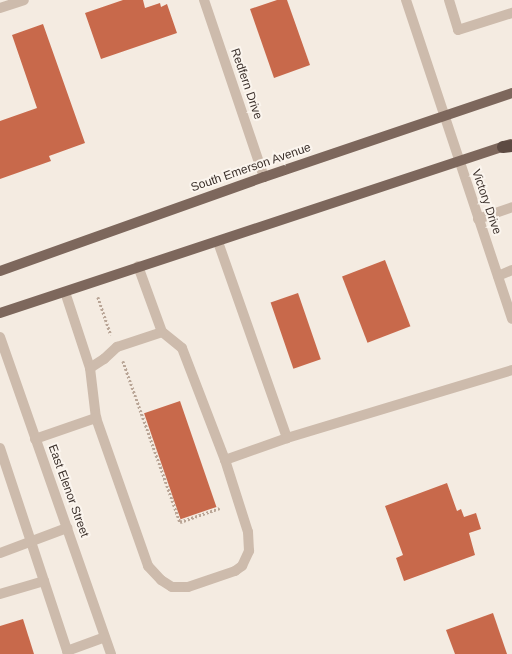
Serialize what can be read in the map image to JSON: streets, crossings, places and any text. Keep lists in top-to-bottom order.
{
  "streets": {
    "main road": ["South Emerson Avenue"],
    "street": ["Redfern Drive", "Victory Drive", "East Elenor Street"]
  },
  "crossings": [
    ["Redfern Drive", "South Emerson Avenue"],
    ["South Emerson Avenue", "Victory Drive"]
  ]
}
